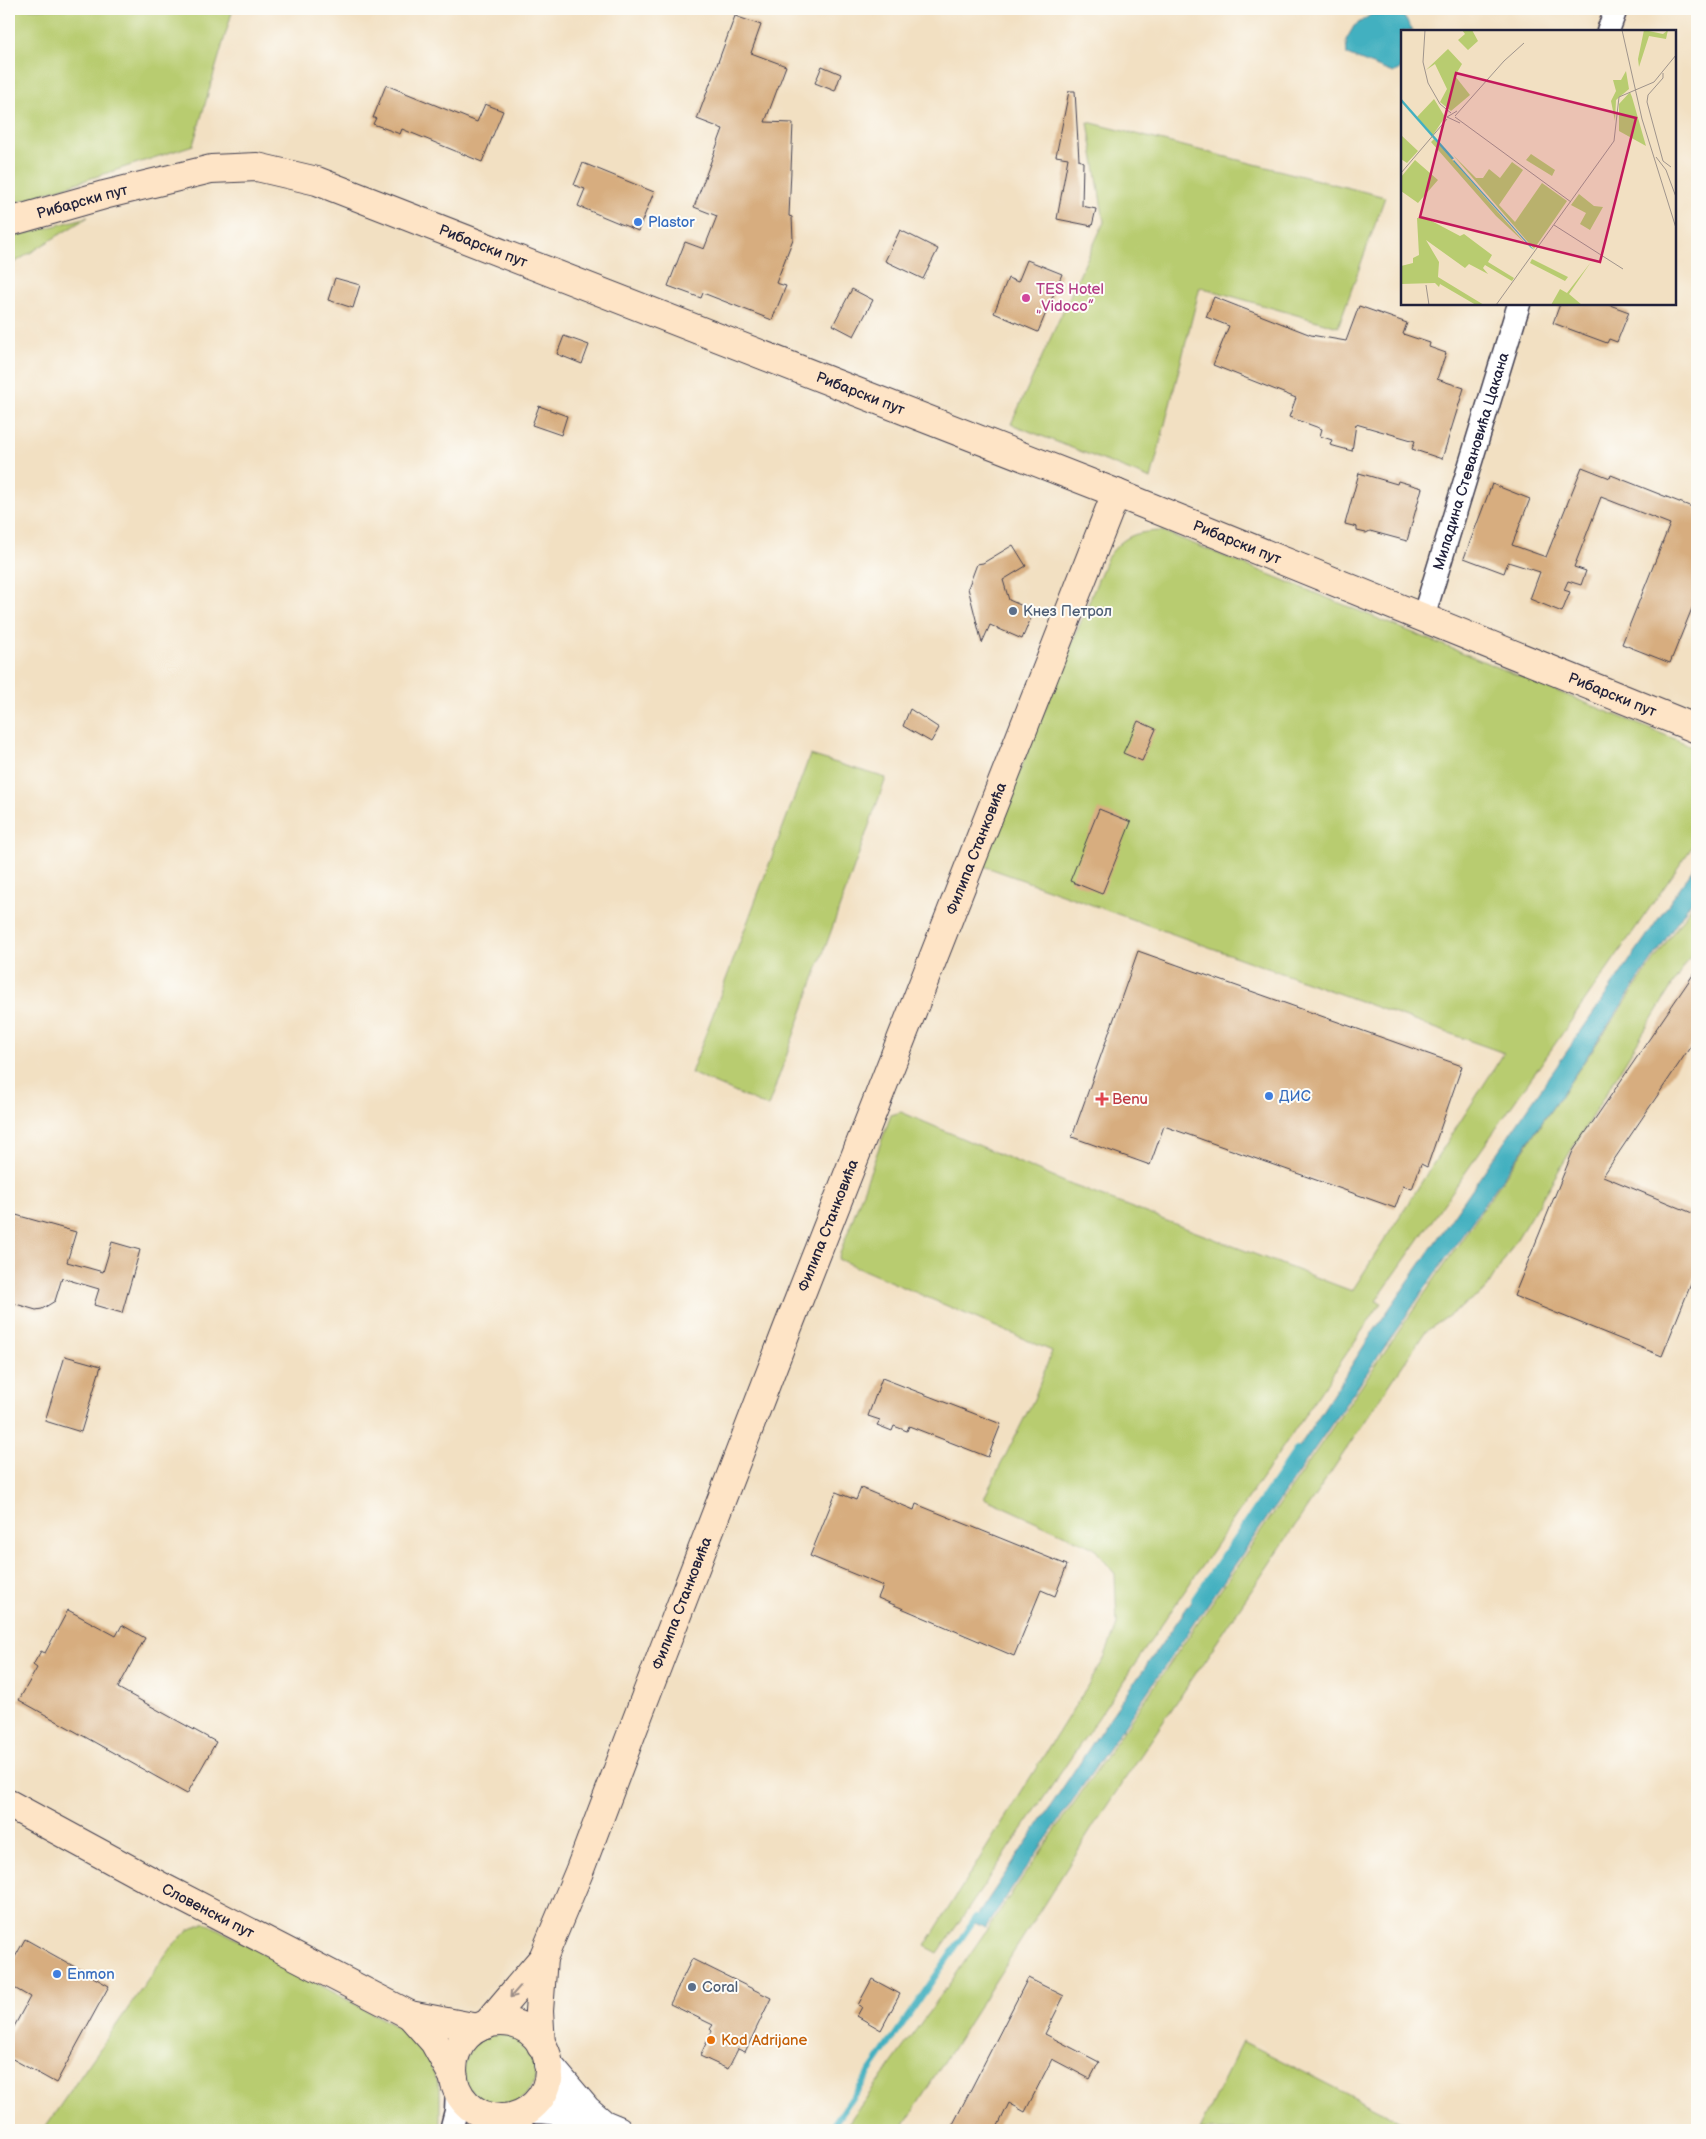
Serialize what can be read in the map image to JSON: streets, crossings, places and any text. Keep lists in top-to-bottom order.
{
  "streets": {
    "main road": ["Рибарски пут", "Филипа Станковића", "Словенски пут"],
    "street": ["Миладина Стевановића Цакана"]
  },
  "crossings": [
    ["Рибарски пут", "Миладина Стевановића Цакана"],
    ["Рибарски пут", "Филипа Станковића"],
    ["Филипа Станковића", "Словенски пут"]
  ],
  "places": {
    "other": [
      "Plastor",
      "TES Hotel „Vidoco”",
      "Кнез Петрол",
      "ДИС",
      "Enmon",
      "Coral",
      "Kod Adrijane"
    ],
    "health": ["Benu"]
  }
}
